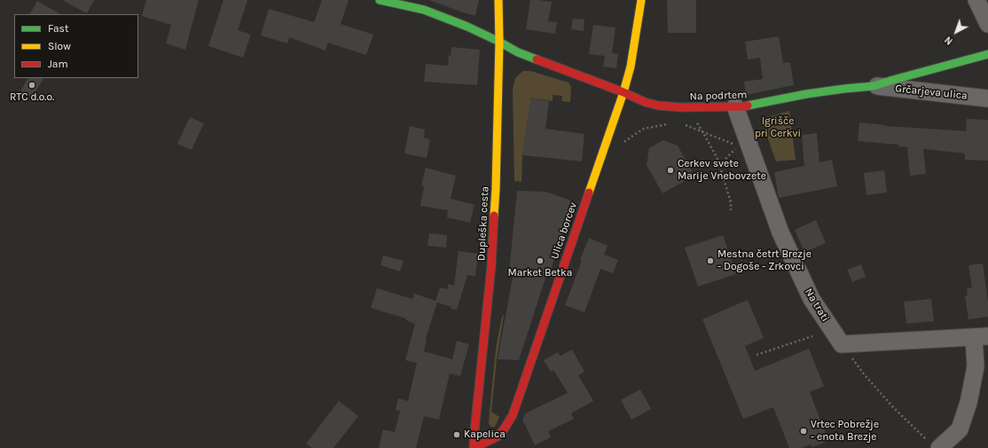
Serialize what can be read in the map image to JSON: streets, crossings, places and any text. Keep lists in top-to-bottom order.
{
  "streets": {
    "street": [
      "Grčarjeva ulica",
      "Na podrtem",
      "Dupleška cesta",
      "Ulica borcev",
      "Na trati"
    ]
  },
  "crossings": [
    ["Grčarjeva ulica", "Na podrtem"],
    ["Na podrtem", "Dupleška cesta"],
    ["Na podrtem", "Ulica borcev"],
    ["Na podrtem", "Na trati"],
    ["Dupleška cesta", "Ulica borcev"]
  ],
  "parks": ["Igrišče pri Cerkvi"],
  "places": [
    "RTC d.o.o.",
    "Cerkev svete Marije Vnebovzete",
    "Market Betka",
    "Mestna četrt Brezje - Dogoše - Zrkovci",
    "Vrtec Pobrežje - enota Brezje",
    "Kapelica"
  ],
  "legend": ["Fast", "Slow", "Jam"],
  "north": "bottom left"
}
